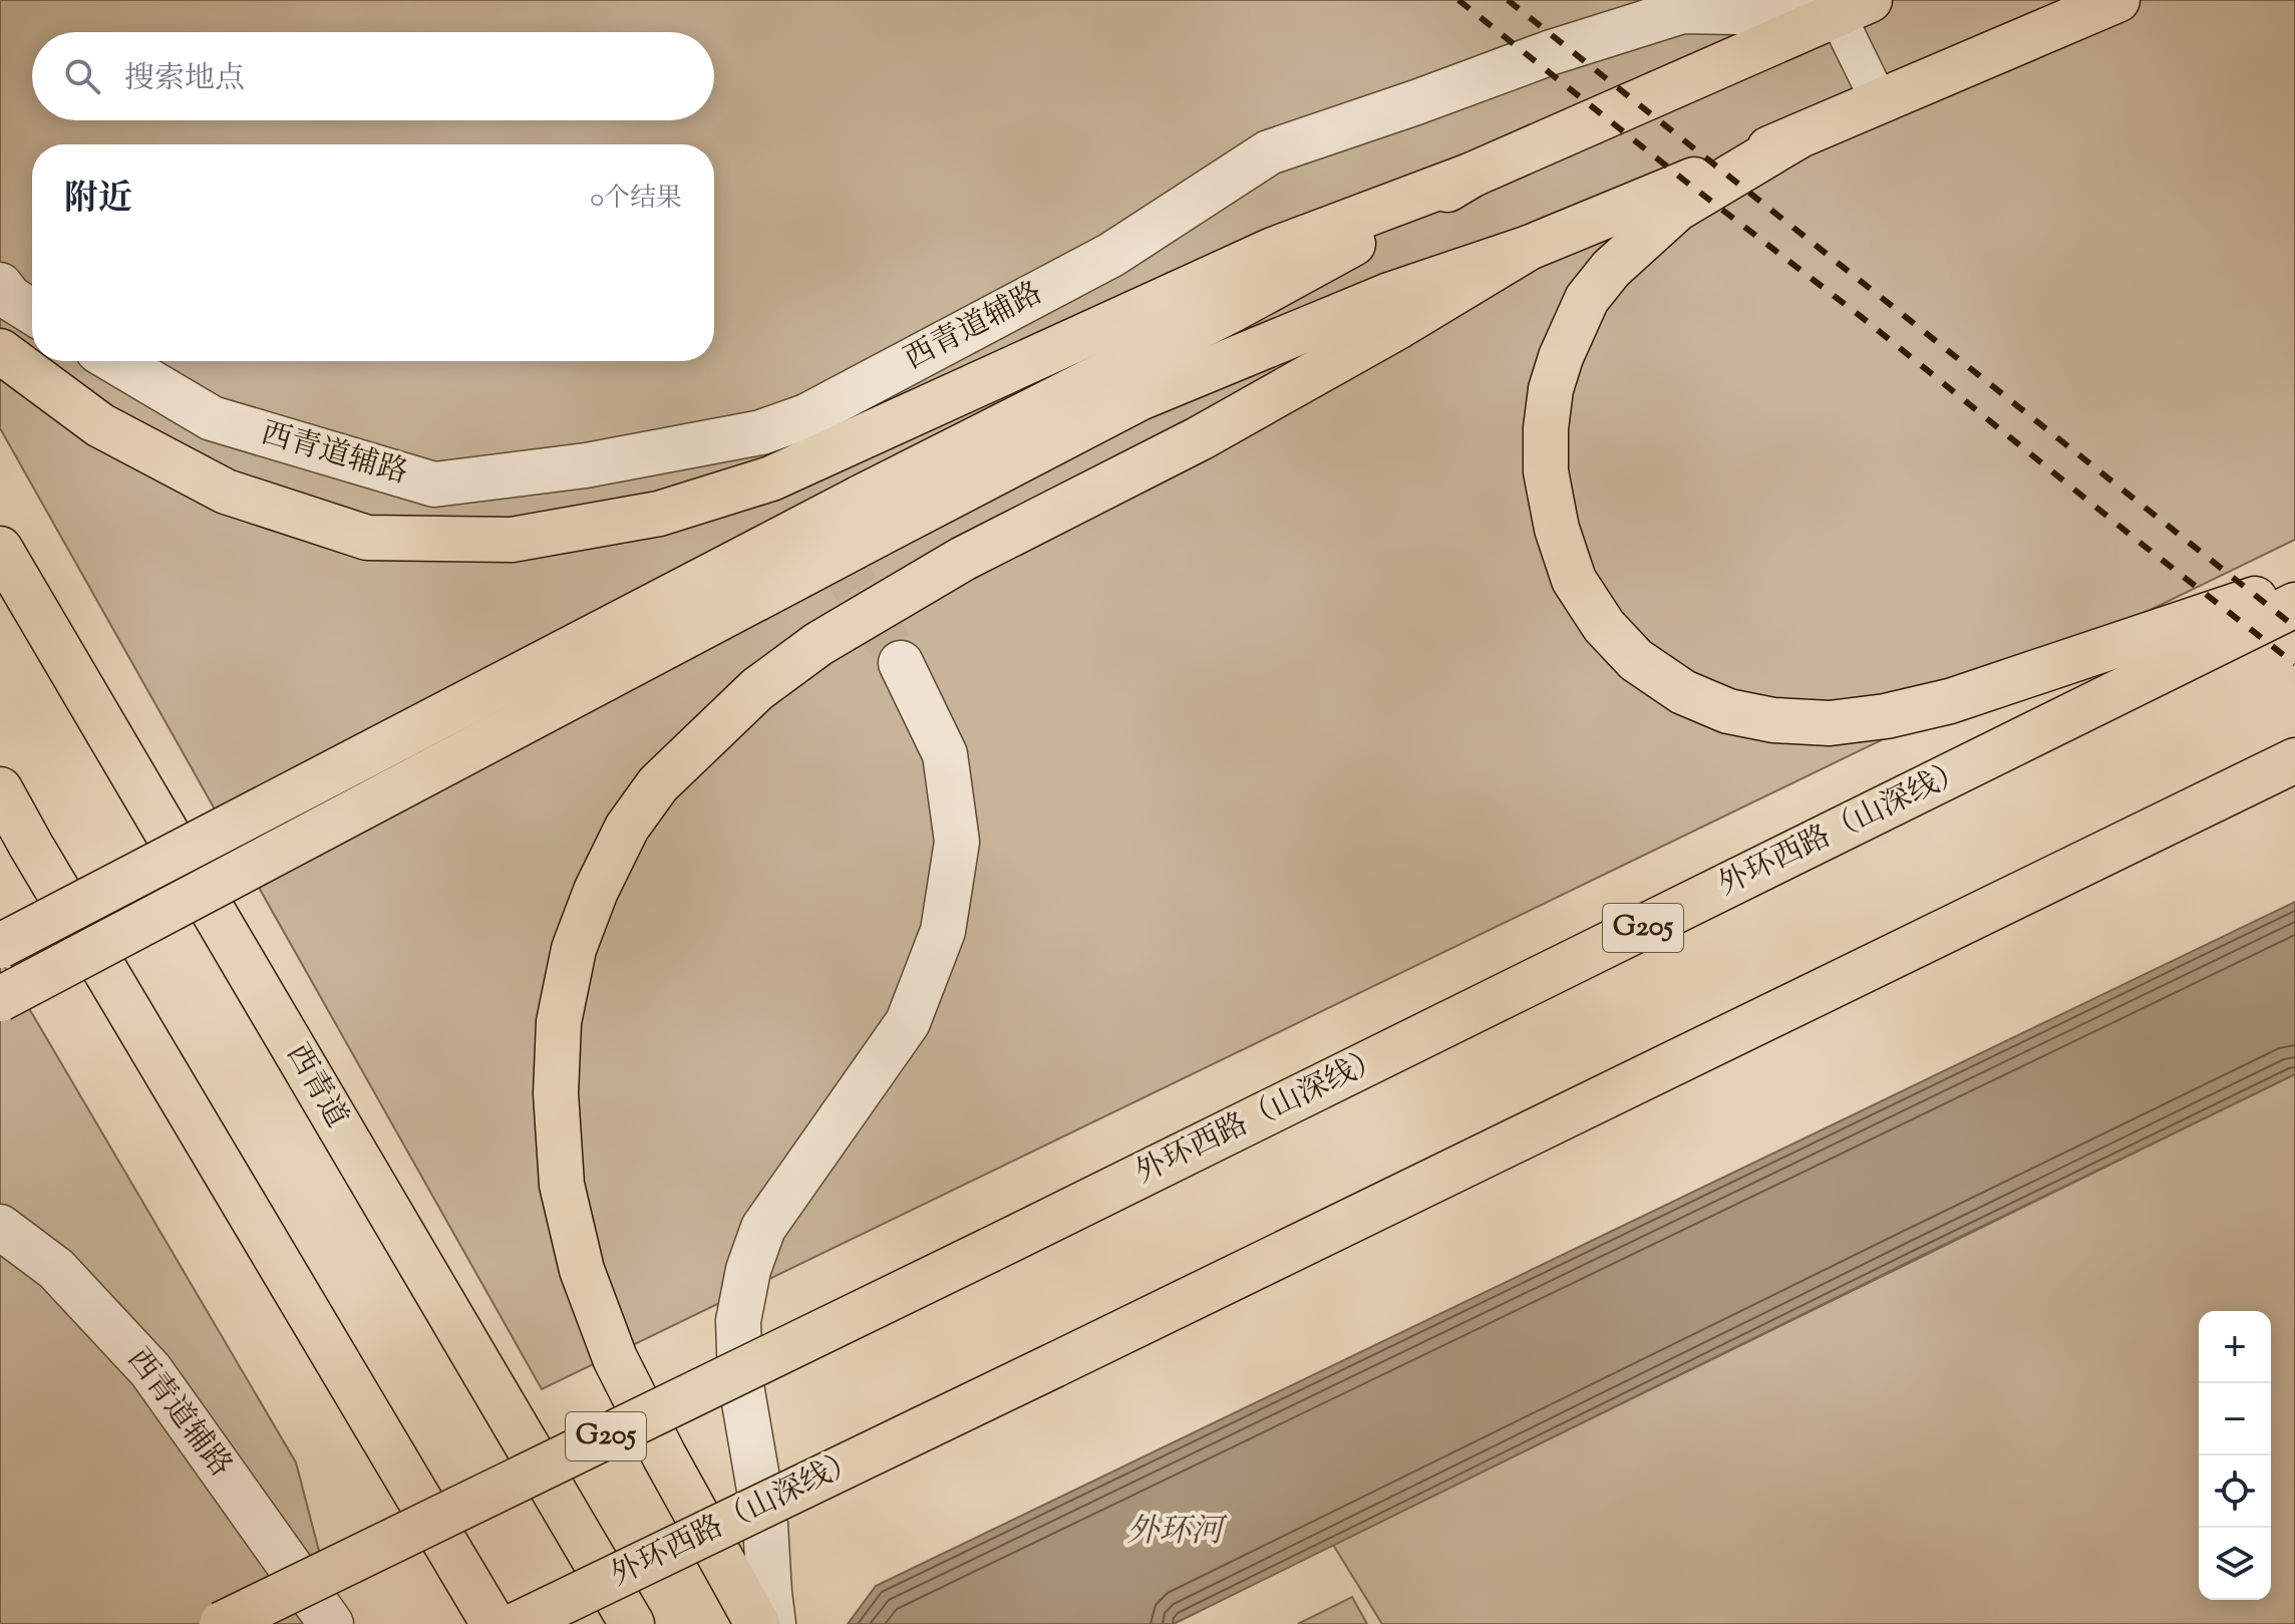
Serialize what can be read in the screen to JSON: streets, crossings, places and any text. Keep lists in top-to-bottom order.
{
  "streets": {
    "highway": ["外环西路（山深线）", "G205", "西青道"],
    "street": ["西青道辅路"]
  },
  "water": ["外环河"],
  "page": {
    "search": "搜索地点",
    "heading": ["附近", "0个结果"],
    "map_buttons": ["+", "−"]
  }
}
